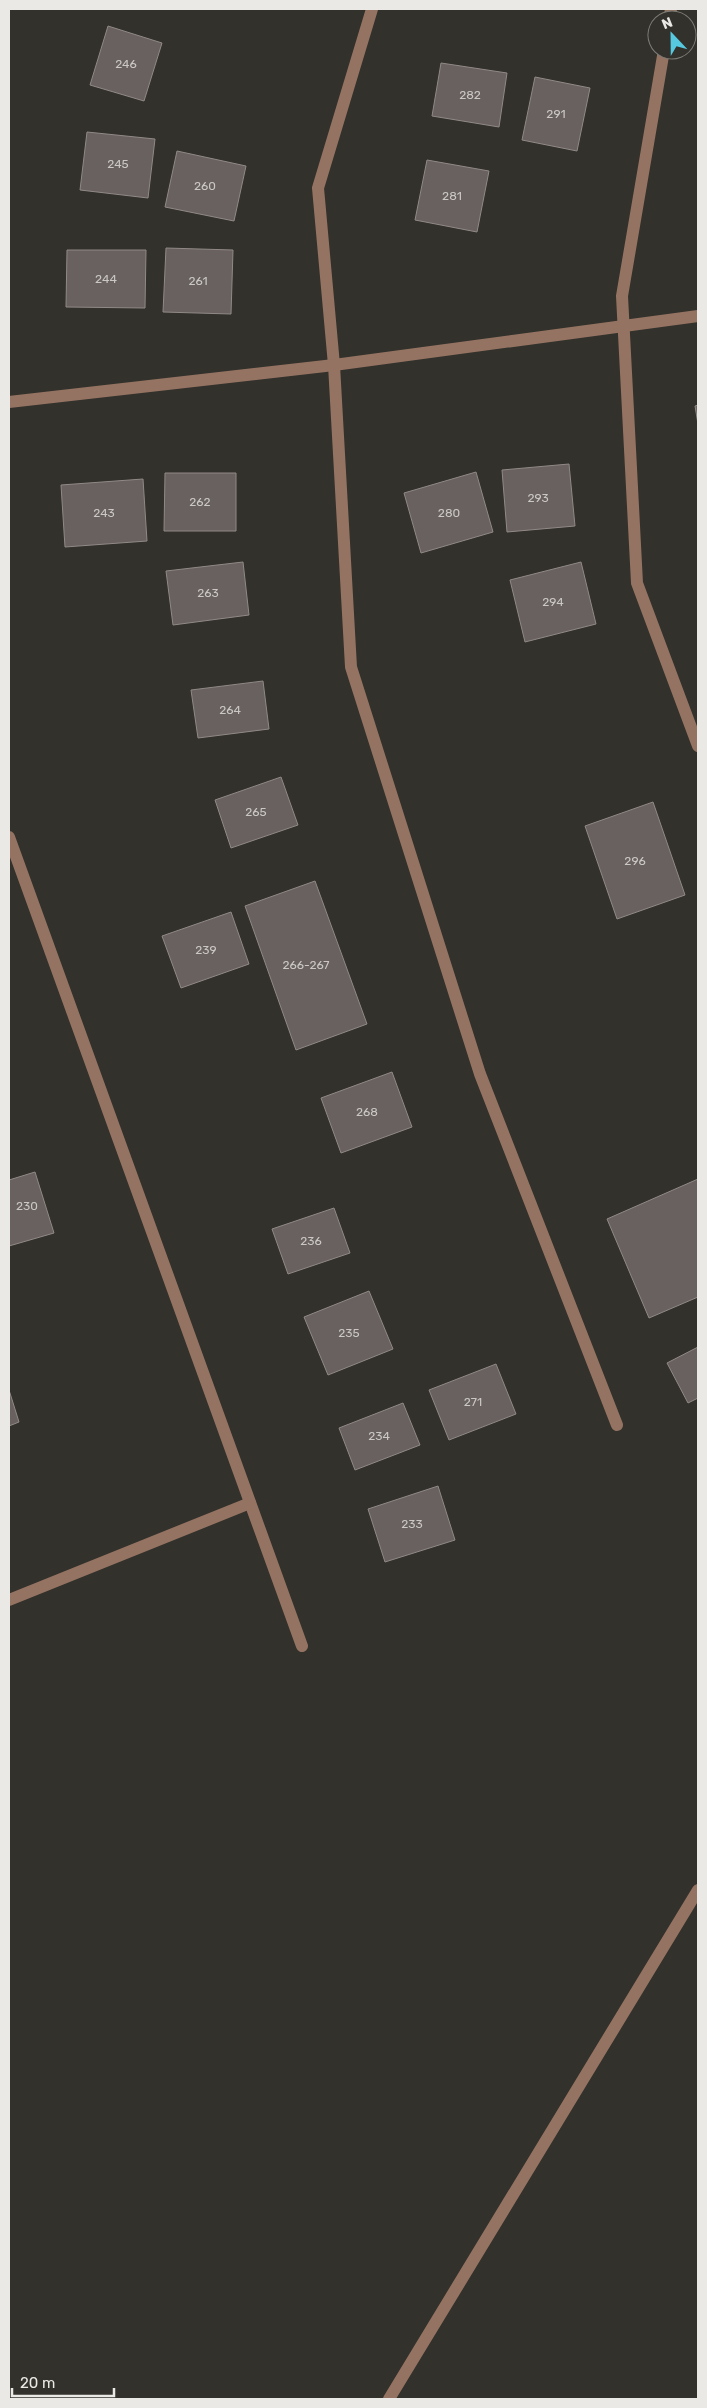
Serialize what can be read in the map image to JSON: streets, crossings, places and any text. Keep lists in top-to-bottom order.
{
  "house_numbers": [
    "246",
    "282",
    "291",
    "245",
    "260",
    "281",
    "244",
    "261",
    "293",
    "262",
    "243",
    "280",
    "263",
    "294",
    "264",
    "265",
    "296",
    "239",
    "266-267",
    "268",
    "230",
    "236",
    "235",
    "271",
    "234",
    "233"
  ],
  "scale_bar": "20 m",
  "north": "top"
}
